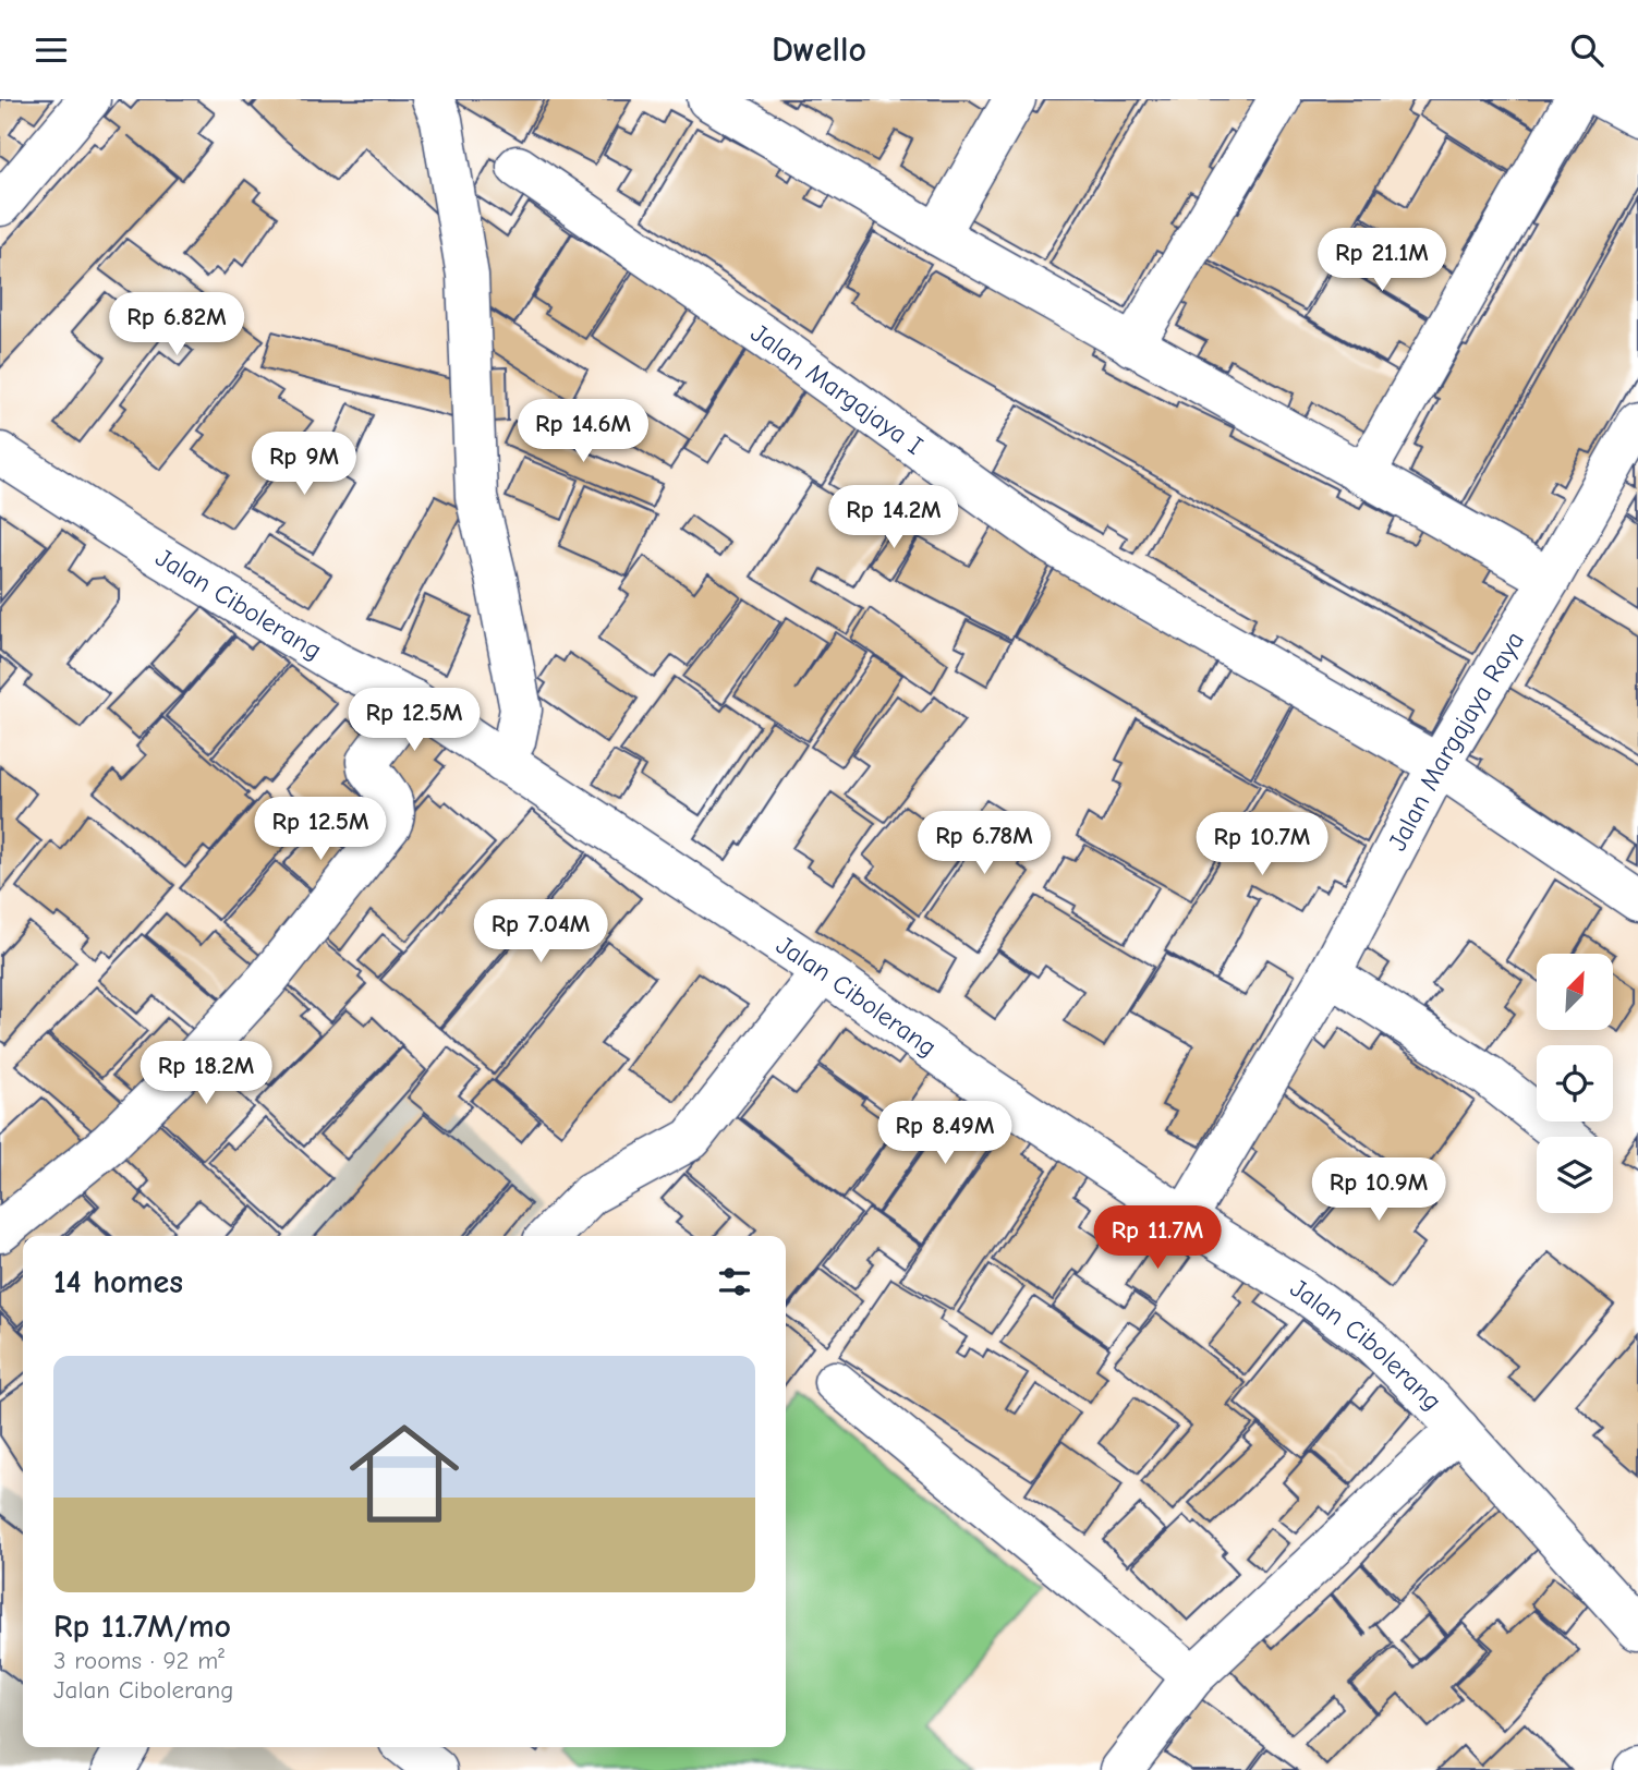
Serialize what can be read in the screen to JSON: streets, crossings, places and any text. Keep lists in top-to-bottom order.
{
  "streets": {
    "street": ["Jalan Margajaya I", "Jalan Cibolerang", "Jalan Margajaya Raya"]
  },
  "crossings": [
    ["Jalan Margajaya I", "Jalan Margajaya Raya"],
    ["Jalan Cibolerang", "Jalan Margajaya Raya"]
  ],
  "north": "top right",
  "page": {
    "header": "Dwello",
    "price": [
      "Rp 21.1M",
      "Rp 6.82M",
      "Rp 14.6M",
      "Rp 9M",
      "Rp 14.2M",
      "Rp 12.5M",
      "Rp 12.5M",
      "Rp 6.78M",
      "Rp 10.7M",
      "Rp 7.04M",
      "Rp 18.2M",
      "Rp 8.49M",
      "Rp 10.9M",
      "Rp 11.7M"
    ],
    "heading": "14 homes",
    "list": [
      {
        "name": "Rp 11.7M/mo",
        "note": "3 rooms · 92 m² · Jalan Cibolerang"
      }
    ]
  }
}
